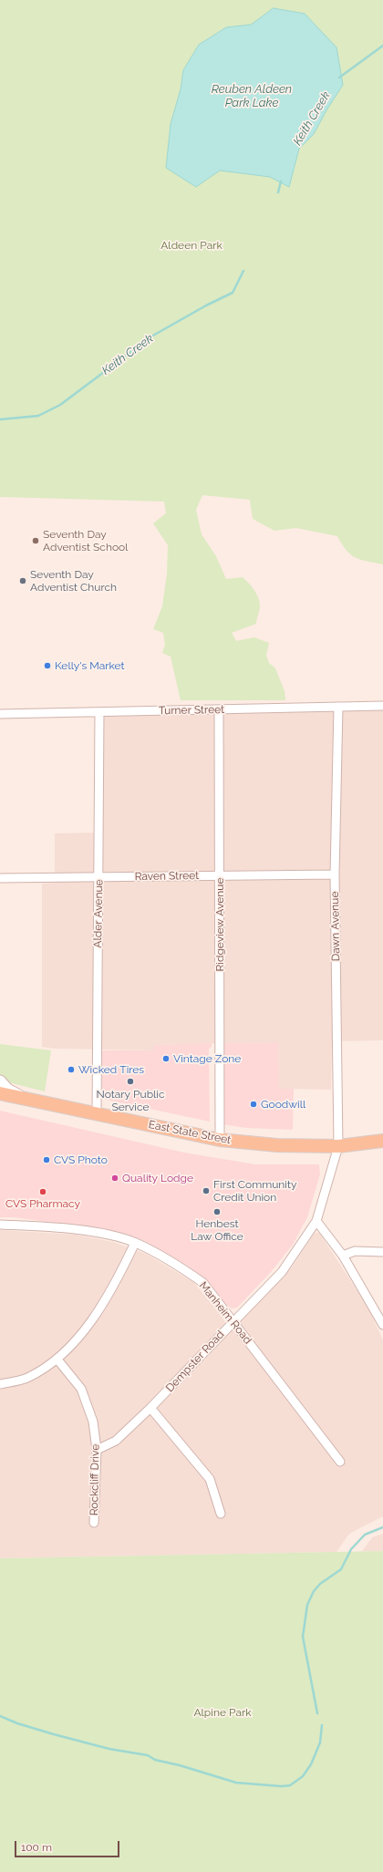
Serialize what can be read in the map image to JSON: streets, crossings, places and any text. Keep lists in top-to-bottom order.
{
  "streets": {
    "main road": ["East State Street"],
    "street": [
      "Turner Street",
      "Raven Street",
      "Alder Avenue",
      "Ridgeview Avenue",
      "Dawn Avenue",
      "Manheim Road",
      "Dempster Road",
      "Rockcliff Drive"
    ]
  },
  "crossings": [
    ["Turner Street", "Alder Avenue"],
    ["Turner Street", "Ridgeview Avenue"],
    ["Turner Street", "Dawn Avenue"],
    ["Raven Street", "Alder Avenue"],
    ["Raven Street", "Ridgeview Avenue"],
    ["Raven Street", "Dawn Avenue"],
    ["Alder Avenue", "East State Street"],
    ["Ridgeview Avenue", "East State Street"],
    ["Dawn Avenue", "East State Street"],
    ["Dawn Avenue", "Dempster Road"],
    ["East State Street", "Dempster Road"],
    ["Manheim Road", "Dempster Road"],
    ["Dempster Road", "Rockcliff Drive"]
  ],
  "water": ["Reuben Aldeen Park Lake", "Keith Creek"],
  "parks": ["Aldeen Park", "Alpine Park"],
  "places": [
    "Seventh Day Adventist School",
    "Seventh Day Adventist Church",
    "Kelly's Market",
    "Vintage Zone",
    "Wicked Tires",
    "Notary Public Service",
    "Goodwill",
    "CVS Photo",
    "Quality Lodge",
    "First Community Credit Union",
    "CVS Pharmacy",
    "Henbest Law Office"
  ],
  "scale_bar": "100 m"
}
